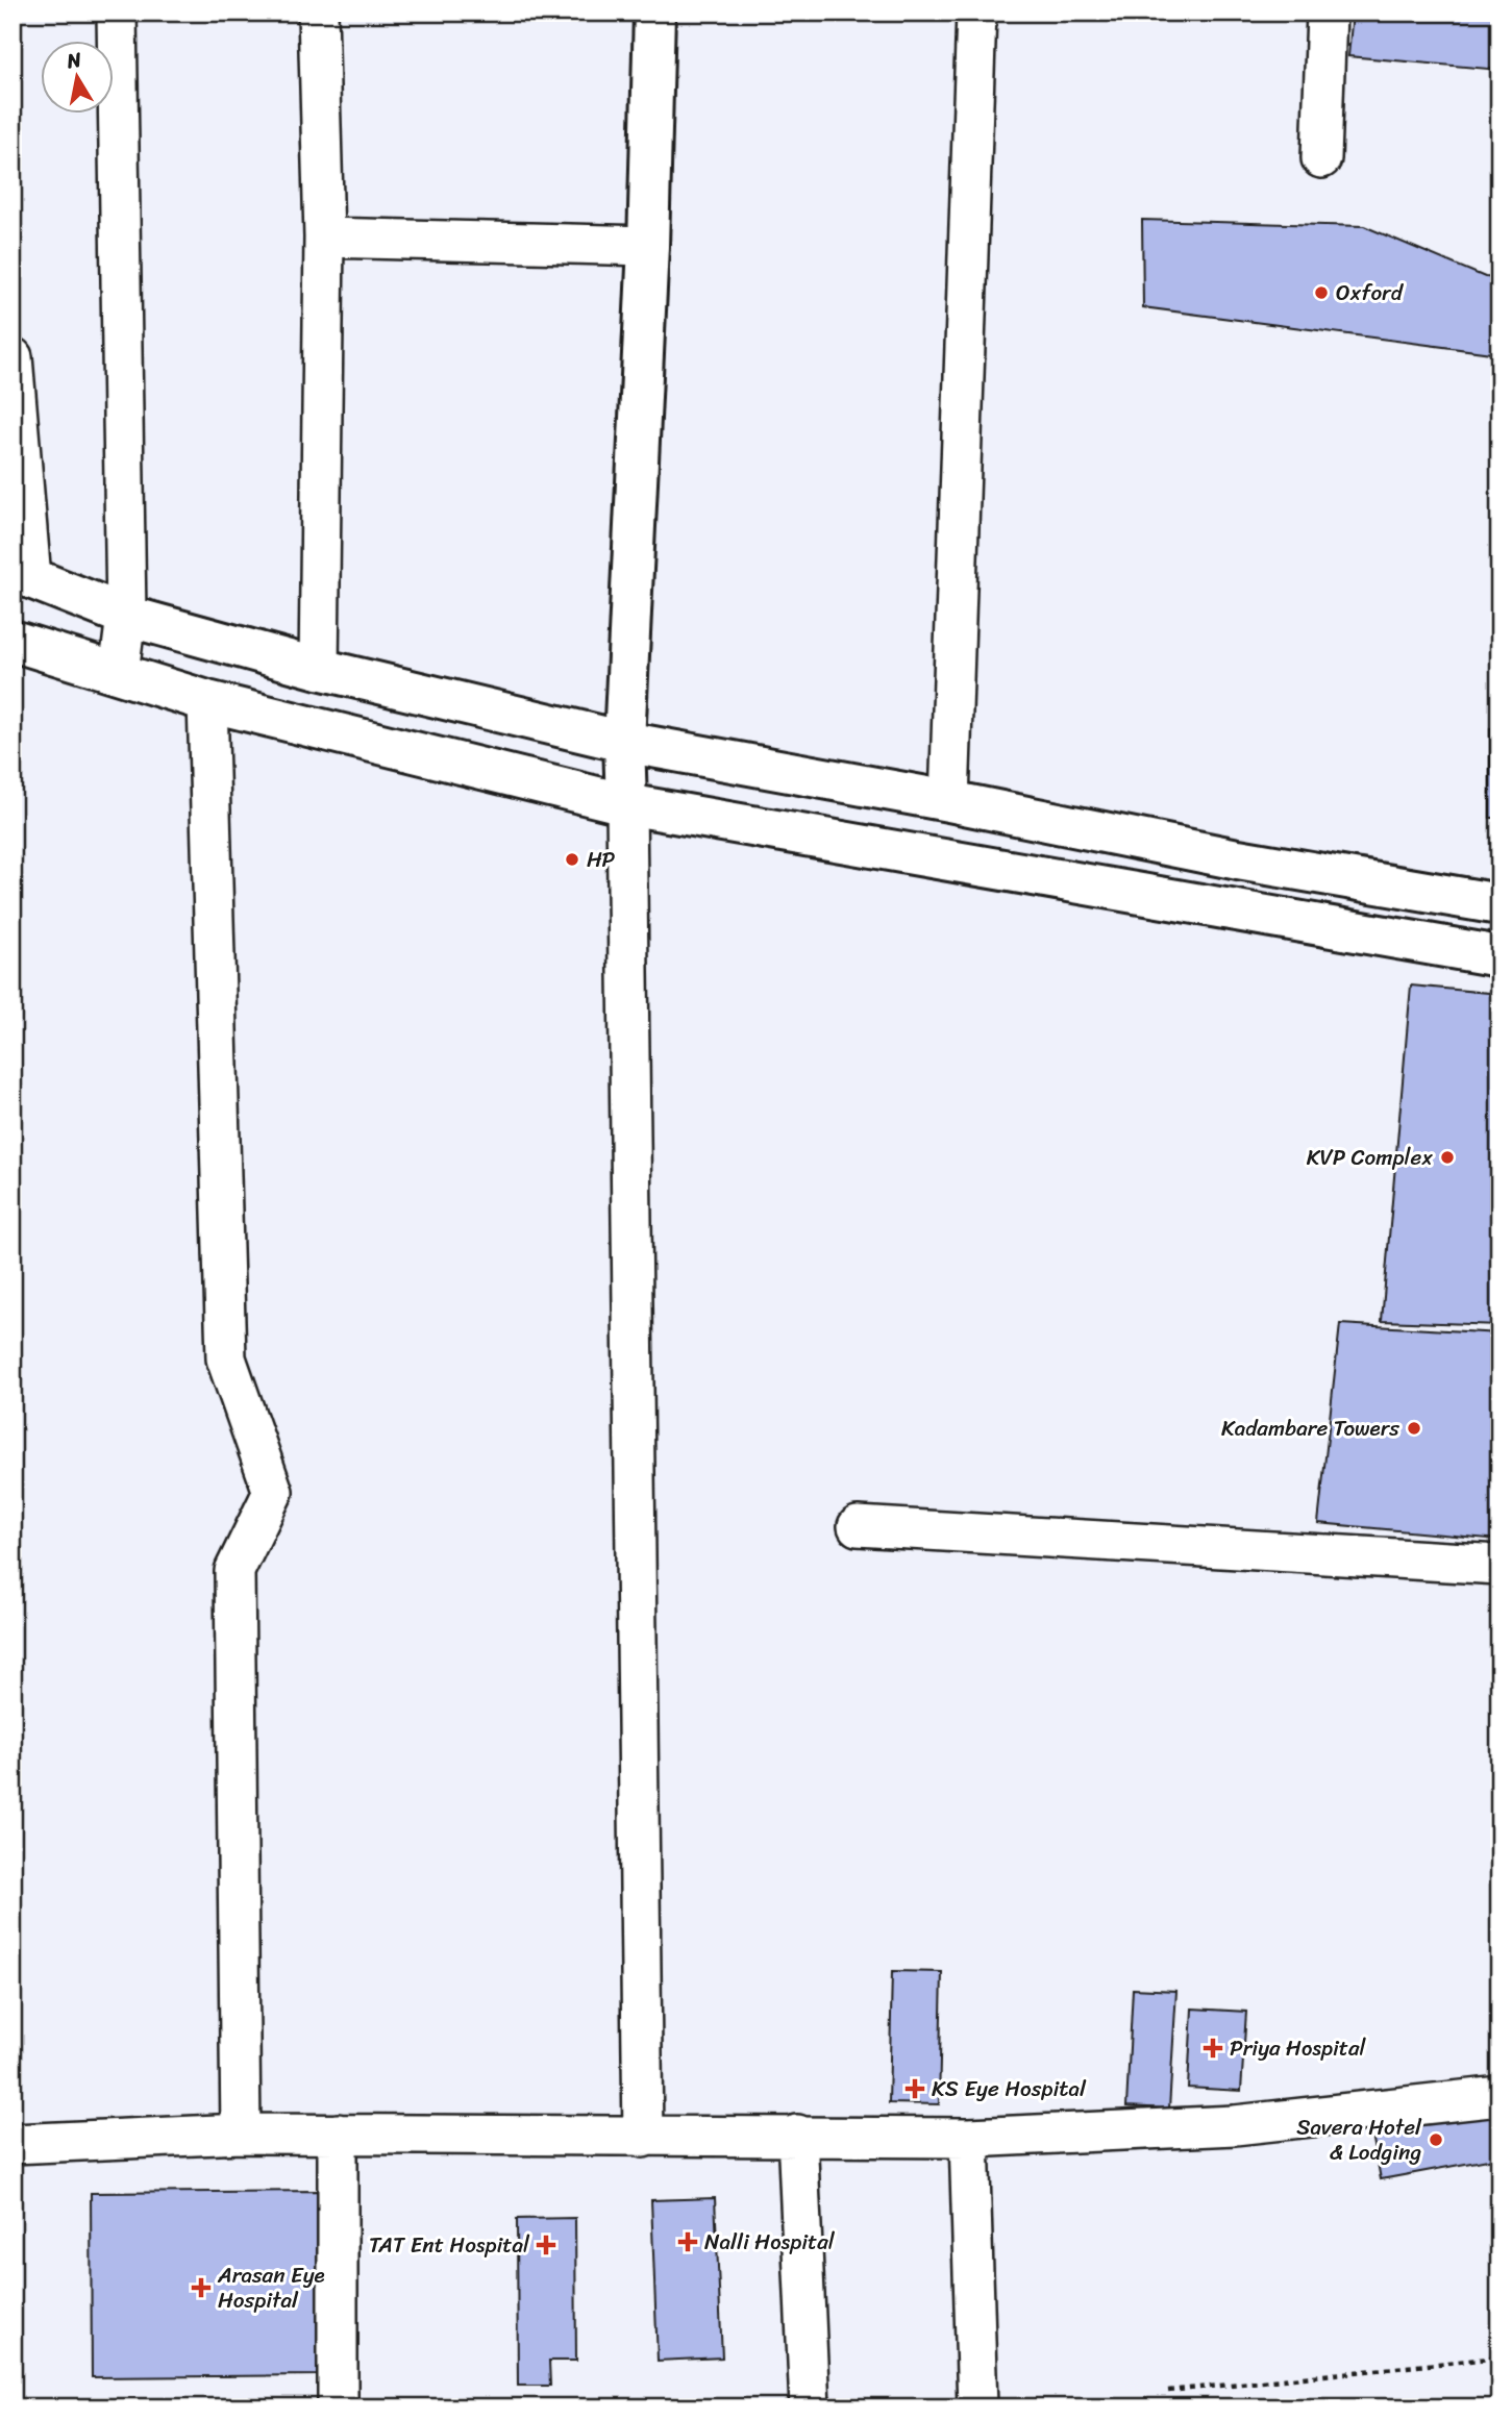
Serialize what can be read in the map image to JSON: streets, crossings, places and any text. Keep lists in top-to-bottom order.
{
  "places": {
    "other": [
      "Oxford",
      "HP",
      "KVP Complex",
      "Kadambare Towers",
      "Savera Hotel & Lodging"
    ],
    "health": [
      "Priya Hospital",
      "KS Eye Hospital",
      "Nalli Hospital",
      "TAT Ent Hospital",
      "Arasan Eye Hospital"
    ]
  },
  "north": "top"
}
